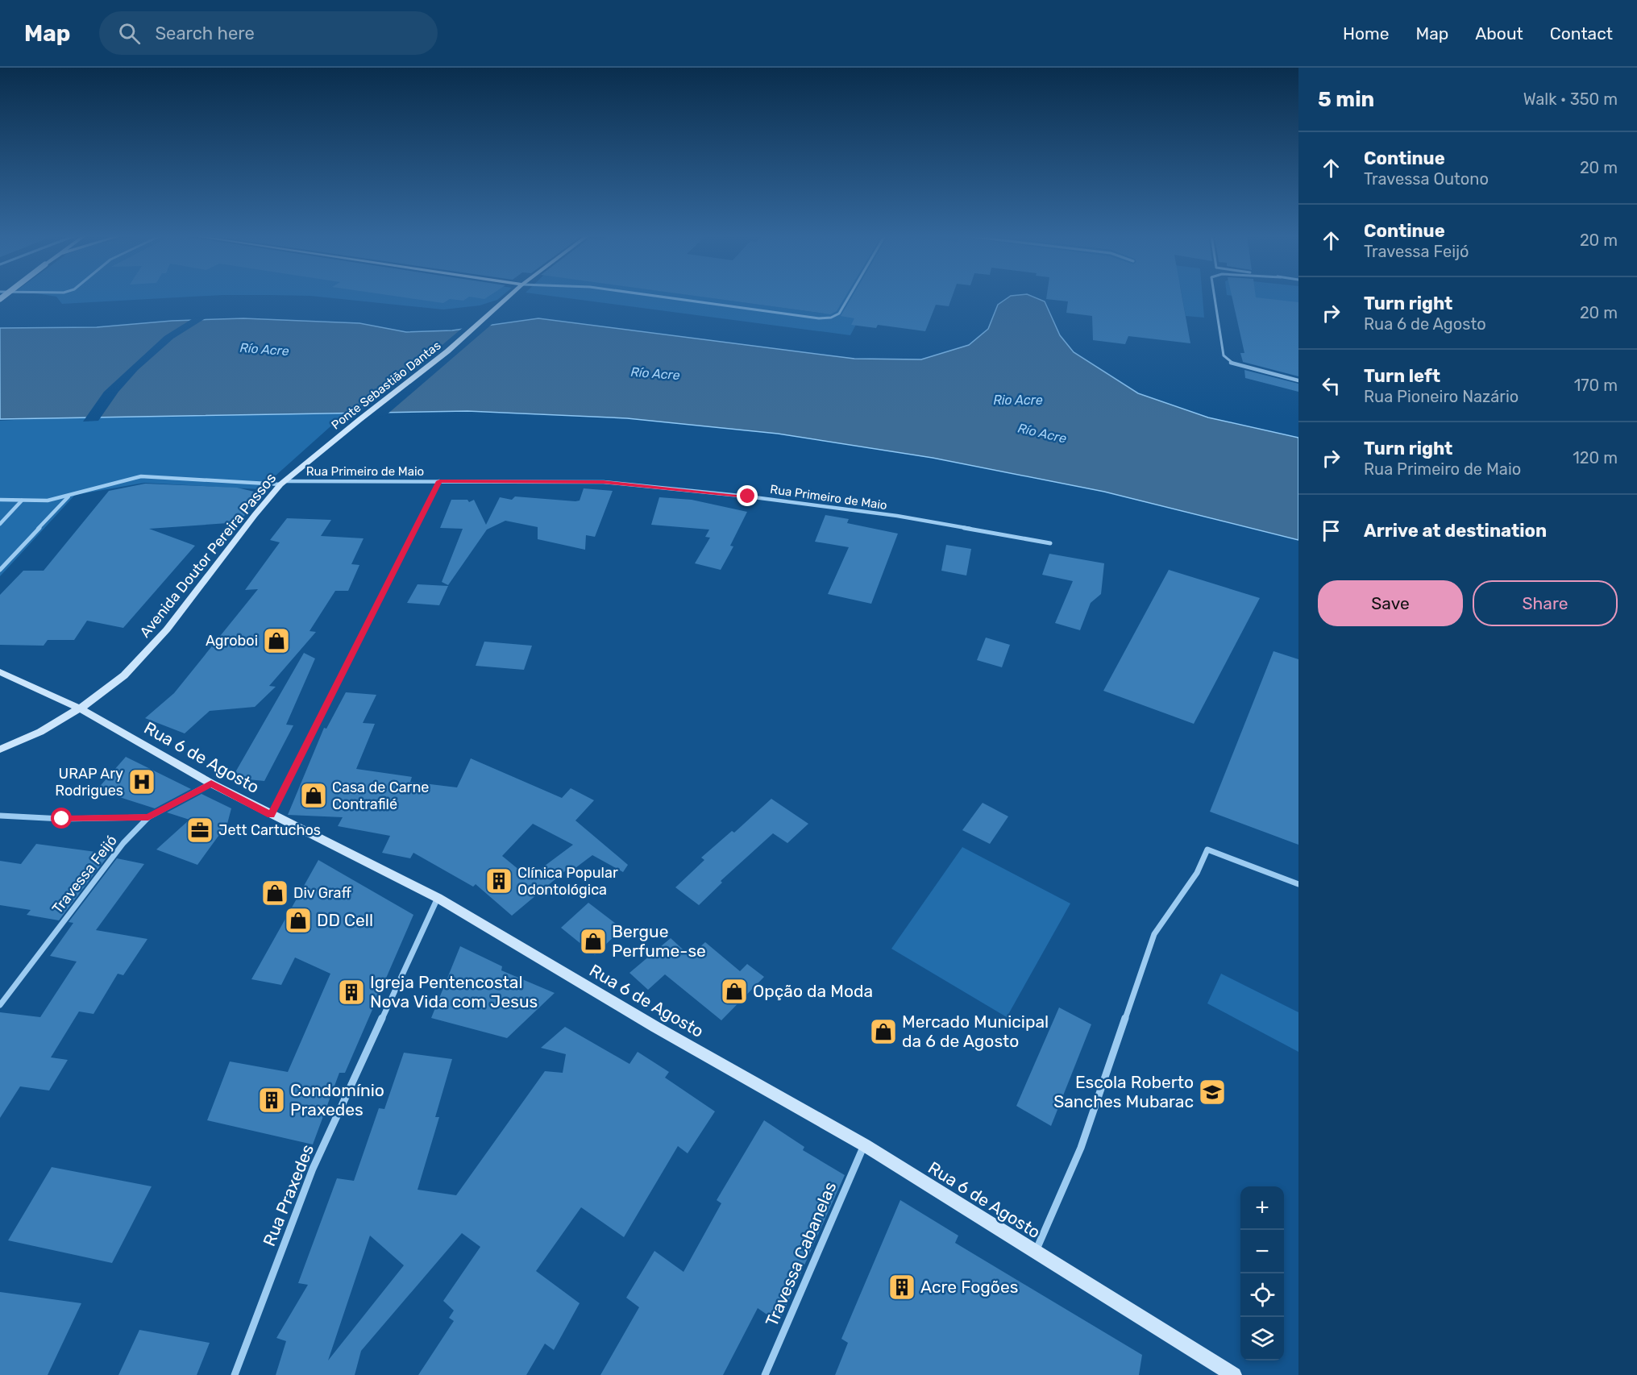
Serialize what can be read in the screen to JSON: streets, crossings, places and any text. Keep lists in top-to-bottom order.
{
  "streets": {
    "main road": ["Ponte Sebastião Dantas", "Avenida Doutor Pereira Passos", "Rua 6 de Agosto"],
    "street": [
      "Rua Primeiro de Maio",
      "Travessa Feijó",
      "Rua Praxedes",
      "Travessa Cabanelas"
    ]
  },
  "crossings": [
    ["Ponte Sebastião Dantas", "Rua Primeiro de Maio"],
    ["Ponte Sebastião Dantas", "Avenida Doutor Pereira Passos"],
    ["Rua Primeiro de Maio", "Avenida Doutor Pereira Passos"],
    ["Avenida Doutor Pereira Passos", "Rua 6 de Agosto"],
    ["Rua 6 de Agosto", "Travessa Feijó"],
    ["Rua 6 de Agosto", "Rua Praxedes"],
    ["Rua 6 de Agosto", "Travessa Cabanelas"]
  ],
  "water": ["Río Acre", "Rio Acre"],
  "places": {
    "shop": [
      "Agroboi",
      "Casa de Carne Contrafilé",
      "Div Graff",
      "DD Cell",
      "Bergue Perfume-se",
      "Opção da Moda",
      "Mercado Municipal da 6 de Agosto"
    ],
    "hospital": ["URAP Ary Rodrigues"],
    "office": ["Jett Cartuchos"],
    "building": [
      "Clínica Popular Odontológica",
      "Igreja Pentencostal Nova Vida com Jesus",
      "Condomínio Praxedes",
      "Acre Fogões"
    ],
    "school or university": ["Escola Roberto Sanches Mubarac"]
  },
  "page": {
    "header": "Map",
    "search": "Search here",
    "nav": [
      "Home",
      "Map",
      "About",
      "Contact"
    ],
    "heading": ["5 min", "Walk · 350 m"],
    "list": [
      ["Continue", "Travessa Outono", "20 m"],
      ["Continue", "Travessa Feijó", "20 m"],
      ["Turn right", "Rua 6 de Agosto", "20 m"],
      ["Turn left", "Rua Pioneiro Nazário", "170 m"],
      ["Turn right", "Rua Primeiro de Maio", "120 m"],
      "Arrive at destination"
    ],
    "buttons": ["Save", "Share"],
    "map_buttons": ["+", "−"]
  }
}
